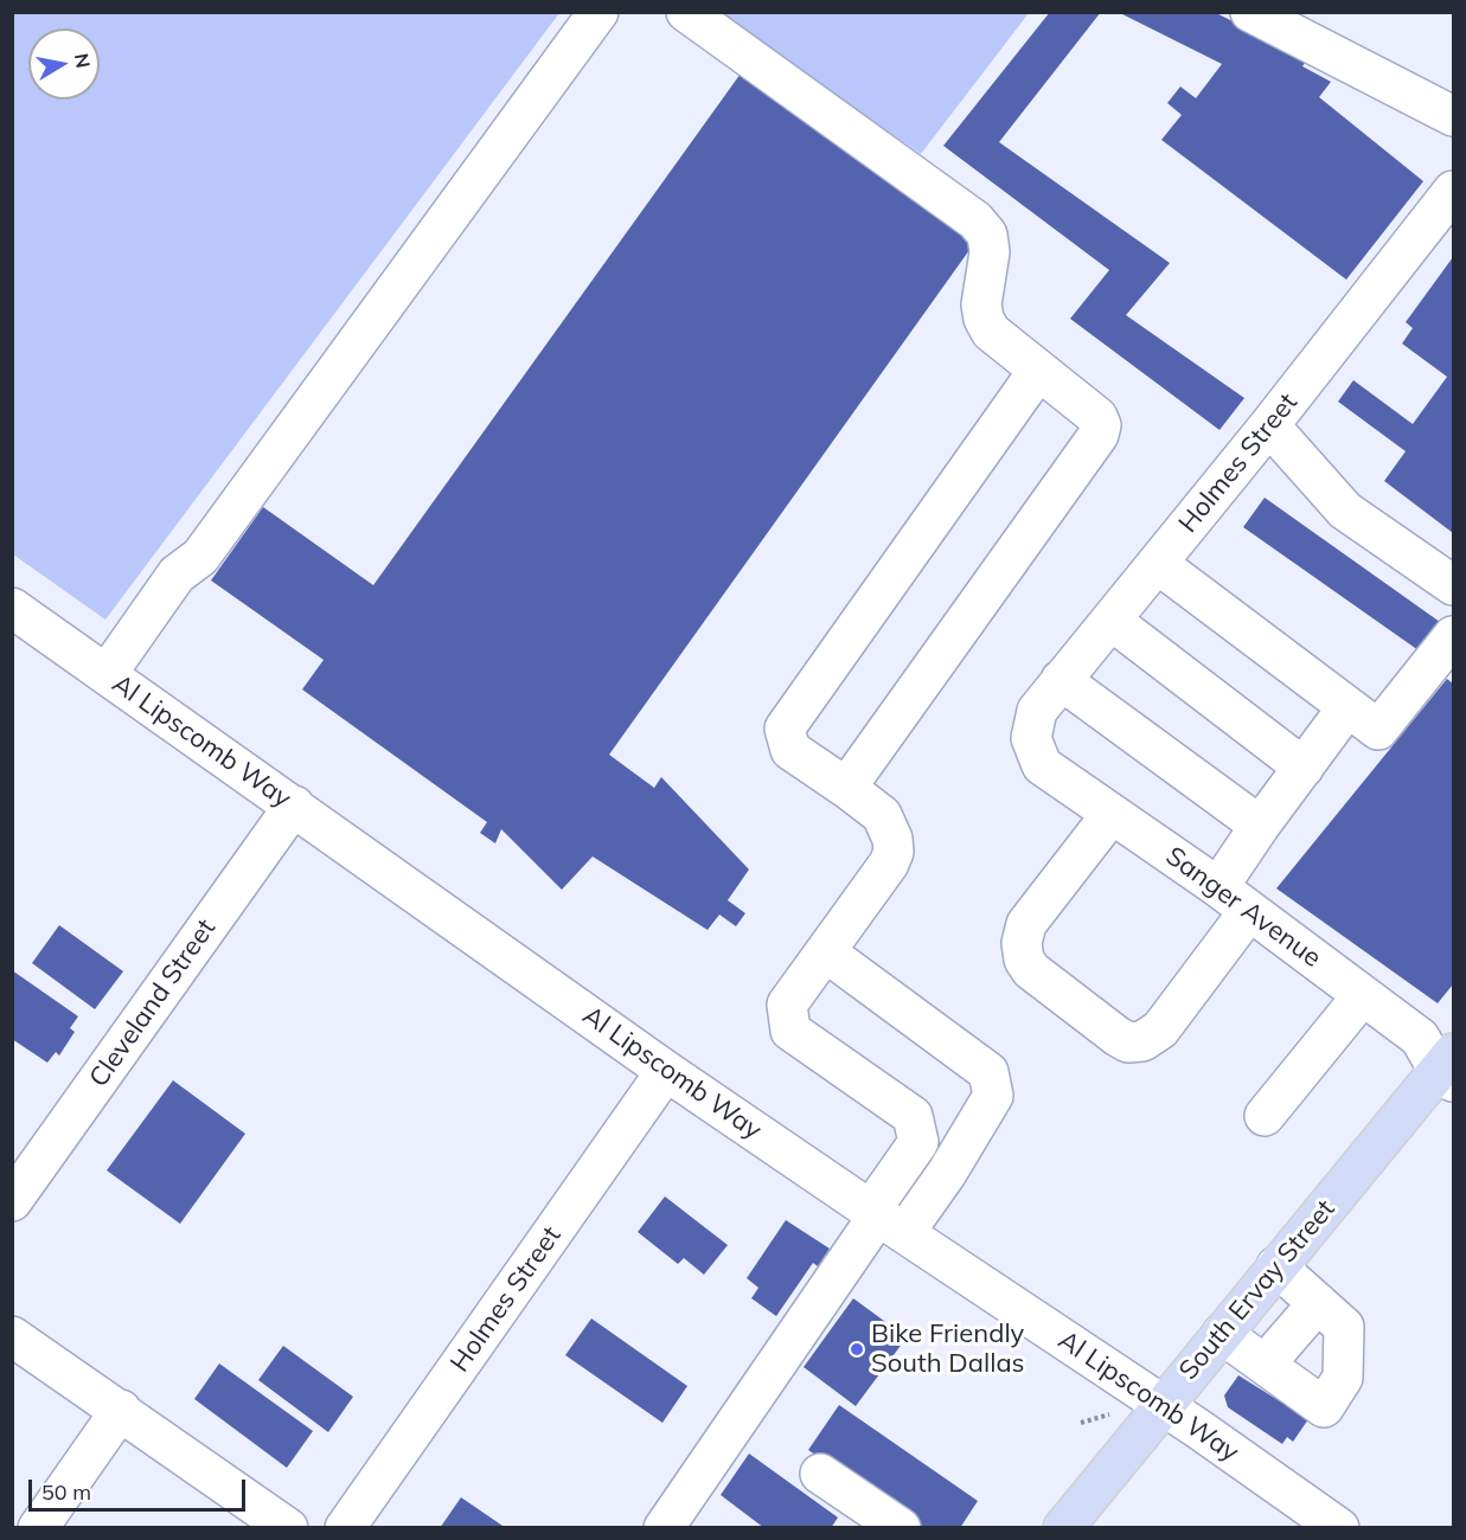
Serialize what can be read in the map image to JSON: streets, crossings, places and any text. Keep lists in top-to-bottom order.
{
  "streets": {
    "main road": ["South Ervay Street"],
    "street": [
      "Holmes Street",
      "Al Lipscomb Way",
      "Sanger Avenue",
      "Cleveland Street"
    ]
  },
  "crossings": [
    ["Holmes Street", "Al Lipscomb Way"],
    ["Holmes Street", "Sanger Avenue"],
    ["Al Lipscomb Way", "Cleveland Street"],
    ["Al Lipscomb Way", "South Ervay Street"],
    ["Sanger Avenue", "South Ervay Street"]
  ],
  "places": ["Bike Friendly South Dallas"],
  "scale_bar": "50 m",
  "north": "right"
}
